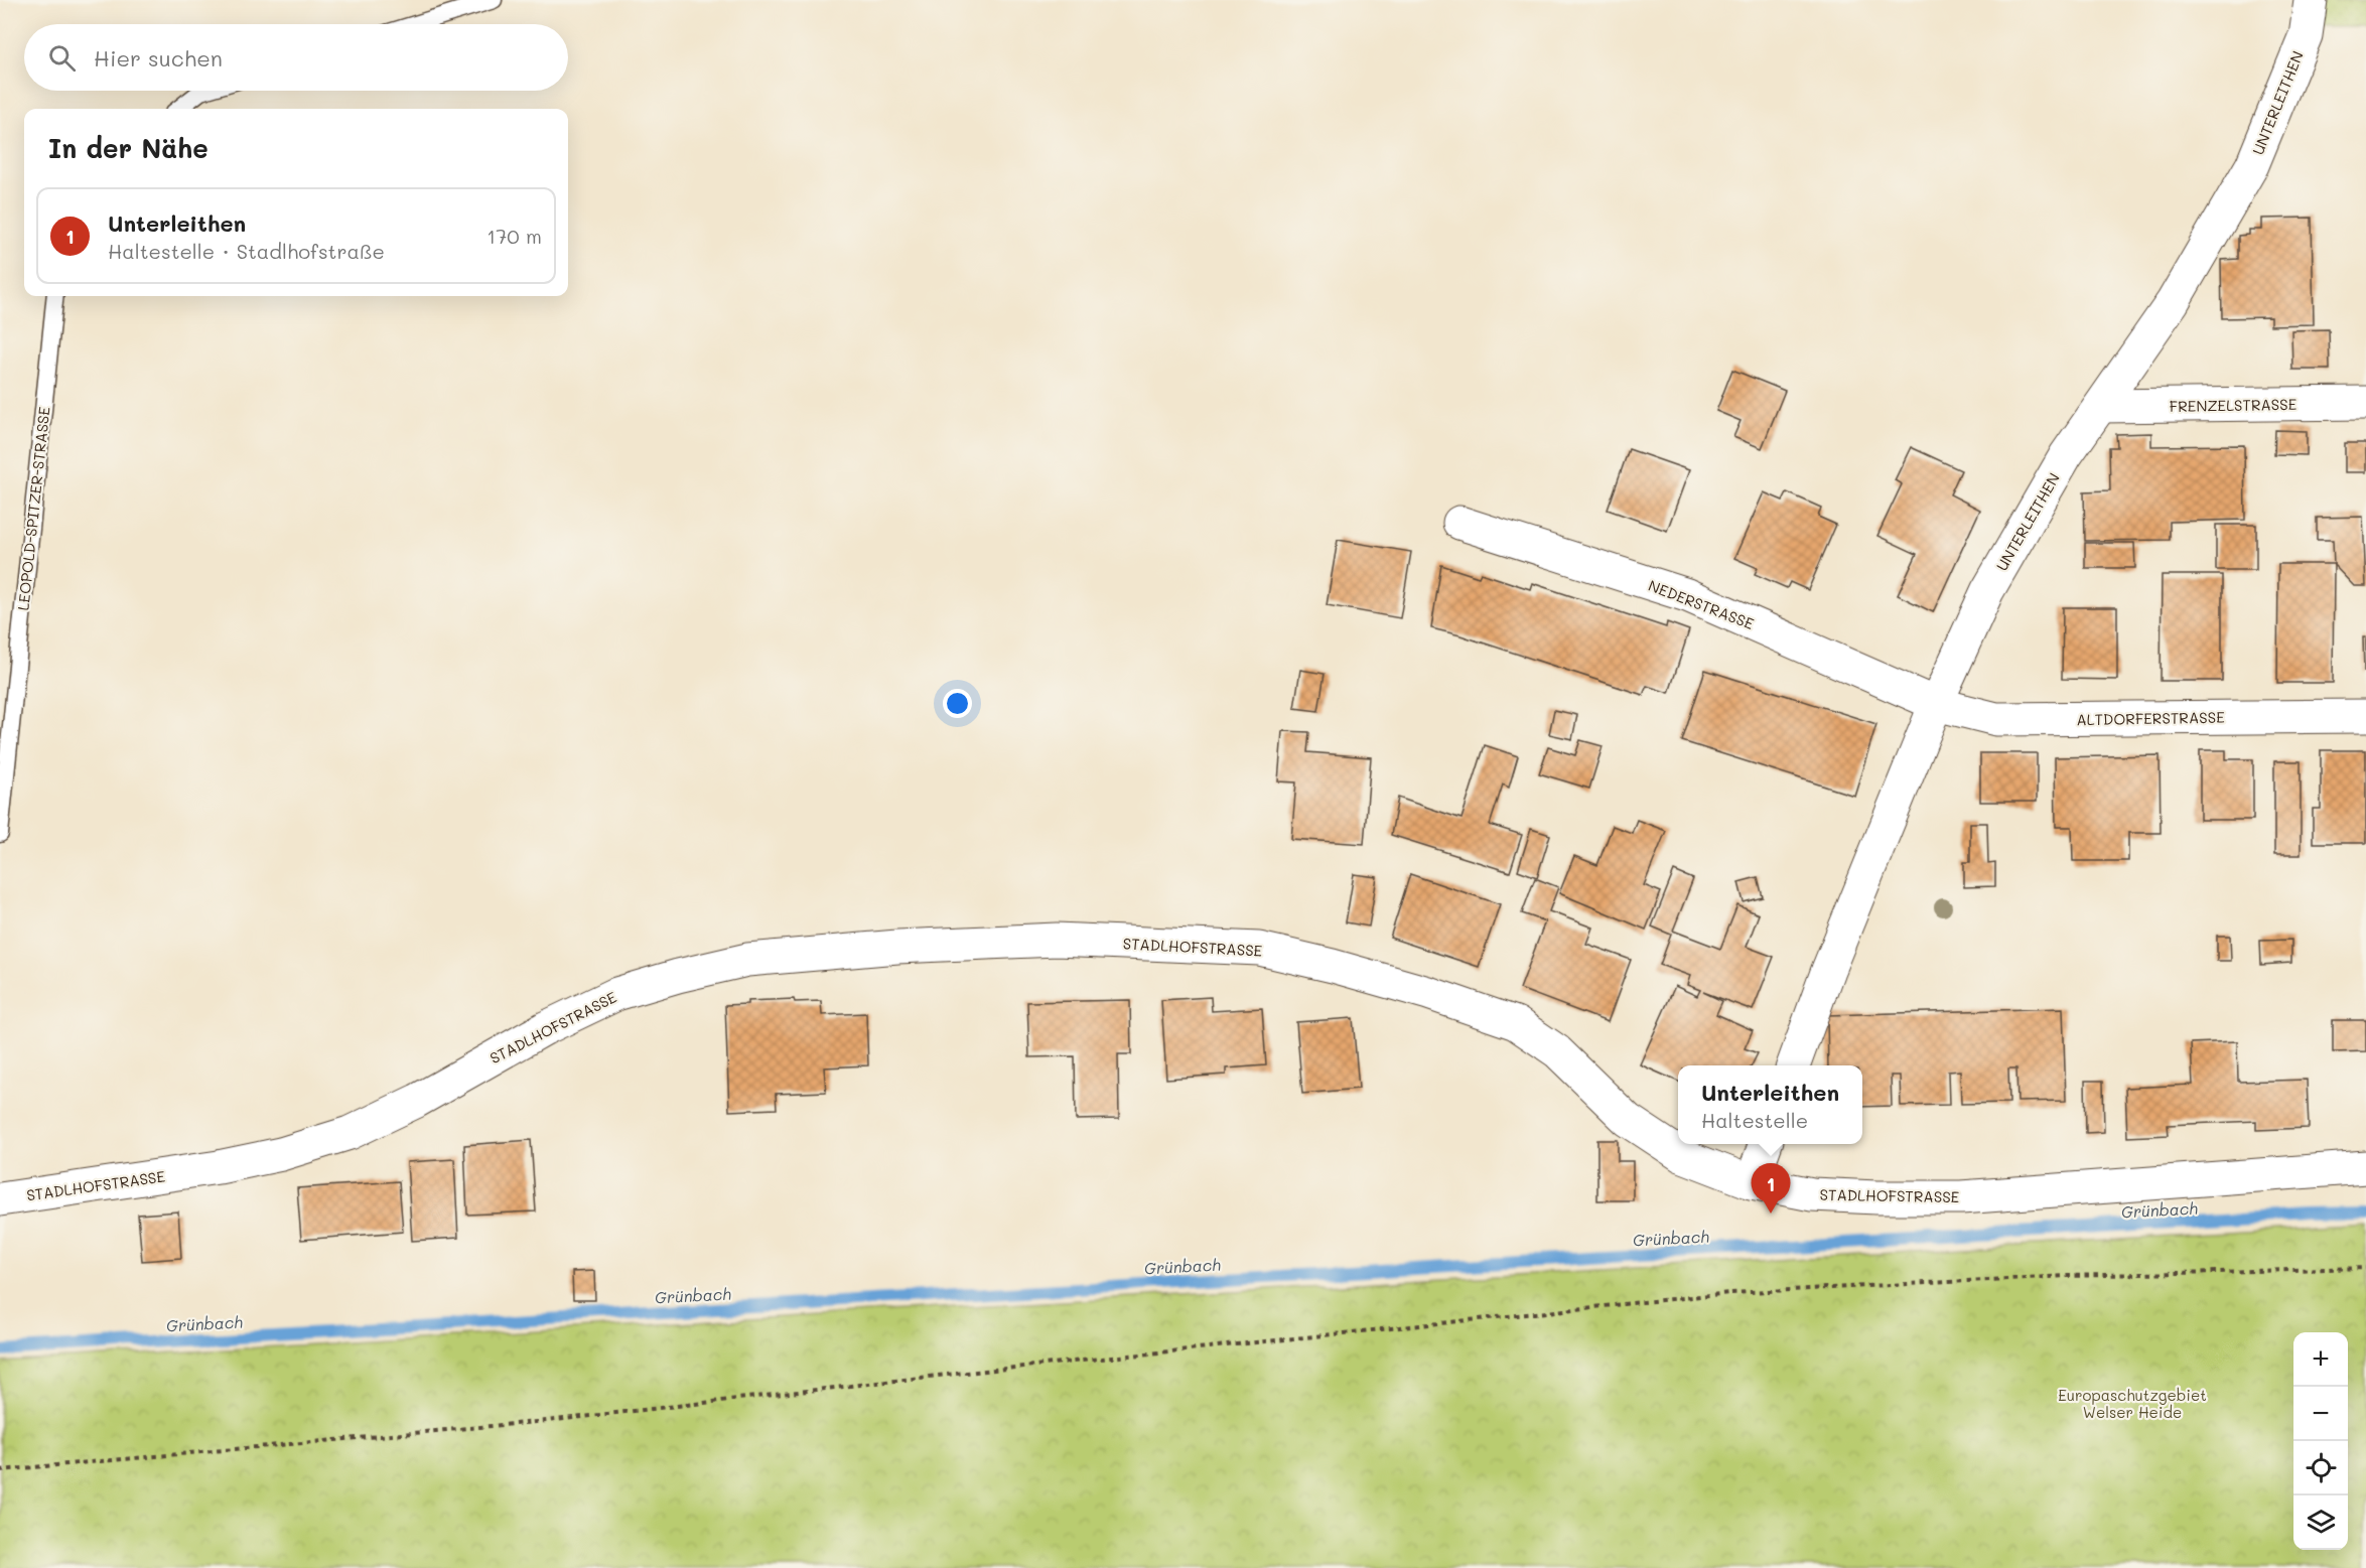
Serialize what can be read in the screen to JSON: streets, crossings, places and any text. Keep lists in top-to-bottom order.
{
  "streets": {
    "street": [
      "UNTERLEITHEN",
      "FRENZELSTRASSE",
      "NEDERSTRASSE",
      "ALTDORFERSTRASSE",
      "STADLHOFSTRASSE"
    ],
    "lane": ["LEOPOLD-SPITZER-STRASSE"]
  },
  "crossings": [
    ["UNTERLEITHEN", "FRENZELSTRASSE"],
    ["UNTERLEITHEN", "NEDERSTRASSE"],
    ["UNTERLEITHEN", "ALTDORFERSTRASSE"],
    ["NEDERSTRASSE", "ALTDORFERSTRASSE"]
  ],
  "water": ["Grünbach"],
  "parks": ["Europaschutzgebiet Welser Heide"],
  "page": {
    "search": "Hier suchen",
    "heading": "In der Nähe",
    "list": [
      {
        "mark": "1",
        "name": "Unterleithen",
        "note": "Haltestelle · Stadlhofstraße",
        "value": "170 m"
      }
    ],
    "popup": ["Unterleithen", "Haltestelle"],
    "pins": "1",
    "map_buttons": ["+", "−"]
  }
}
